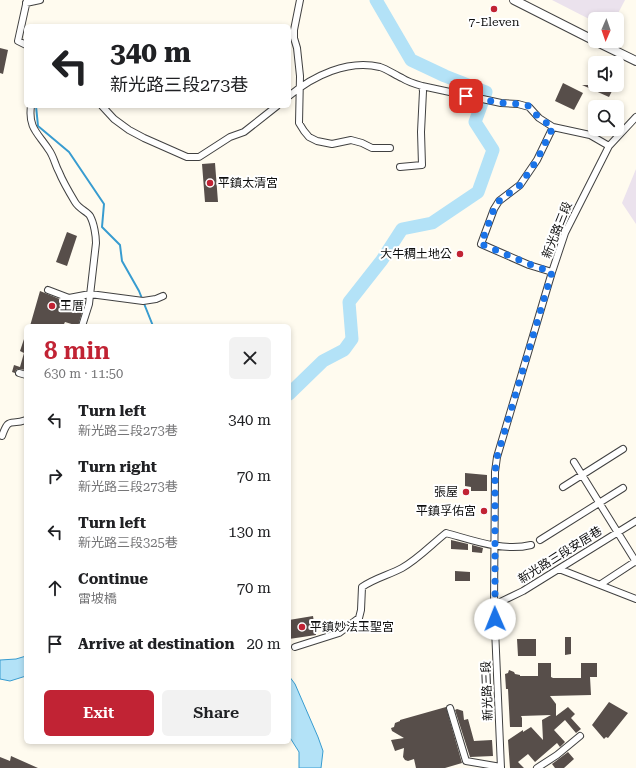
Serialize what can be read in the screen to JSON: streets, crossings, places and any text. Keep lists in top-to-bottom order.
{
  "streets": {
    "street": ["新光路三段", "新光路三段安居巷"]
  },
  "crossings": [
    ["新光路三段", "新光路三段安居巷"]
  ],
  "places": [
    "7-Eleven",
    "平鎮太清宮",
    "大牛稠土地公",
    "王厝",
    "張屋",
    "平鎮孚佑宮",
    "平鎮妙法玉聖宮"
  ],
  "north": "bottom",
  "page": {
    "turn": ["340 m", "新光路三段273巷"],
    "heading": ["8 min", "630 m · 11:50"],
    "list": [
      {
        "name": "Turn left",
        "note": "新光路三段273巷",
        "value": "340 m"
      },
      {
        "name": "Turn right",
        "note": "新光路三段273巷",
        "value": "70 m"
      },
      {
        "name": "Turn left",
        "note": "新光路三段325巷",
        "value": "130 m"
      },
      {
        "name": "Continue",
        "note": "雷坡橋",
        "value": "70 m"
      },
      {
        "name": "Arrive at destination",
        "value": "20 m"
      }
    ],
    "buttons": ["Exit", "Share"]
  }
}
